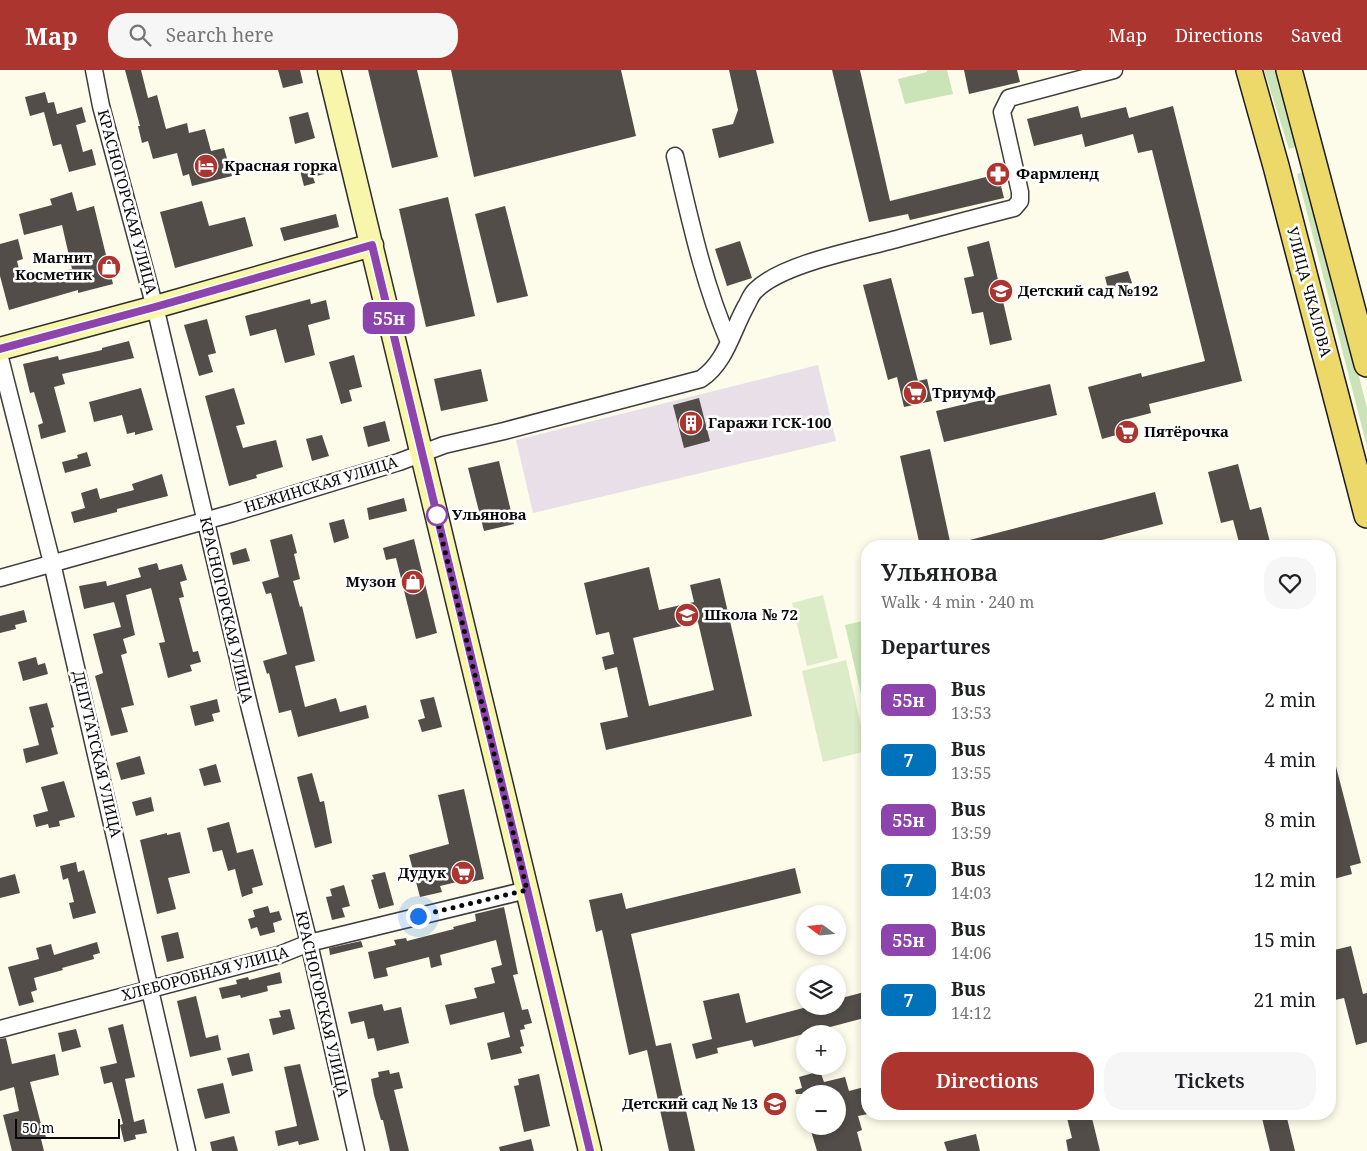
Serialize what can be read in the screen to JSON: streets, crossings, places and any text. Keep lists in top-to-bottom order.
{
  "streets": {
    "main road": ["УЛИЦА ЧКАЛОВА"],
    "street": [
      "КРАСНОГОРСКАЯ УЛИЦА",
      "НЕЖИНСКАЯ УЛИЦА",
      "ДЕПУТАТСКАЯ УЛИЦА",
      "ХЛЕБОРОБНАЯ УЛИЦА"
    ]
  },
  "crossings": [
    ["КРАСНОГОРСКАЯ УЛИЦА", "НЕЖИНСКАЯ УЛИЦА"],
    ["КРАСНОГОРСКАЯ УЛИЦА", "ХЛЕБОРОБНАЯ УЛИЦА"],
    ["НЕЖИНСКАЯ УЛИЦА", "ДЕПУТАТСКАЯ УЛИЦА"],
    ["ДЕПУТАТСКАЯ УЛИЦА", "ХЛЕБОРОБНАЯ УЛИЦА"]
  ],
  "places": {
    "hotel": ["Красная горка"],
    "pharmacy": ["Фармленд"],
    "shop": ["Магнит Косметик", "Музон"],
    "school or university": ["Детский сад №192", "Школа № 72", "Детский сад № 13"],
    "supermarket": ["Триумф", "Пятёрочка", "Дудук"],
    "building": ["Гаражи ГСК-100"],
    "other": ["Ульянова"]
  },
  "lines": ["bus line 55н"],
  "scale_bar": "50 m",
  "north": "left",
  "page": {
    "header": "Map",
    "search": "Search here",
    "nav": ["Map", "Directions", "Saved"],
    "on_map": "55н",
    "heading": [
      ["Ульянова", "Walk · 4 min · 240 m"],
      "Departures"
    ],
    "list": [
      {
        "mark": "55н",
        "name": "Bus",
        "note": "13:53",
        "value": "2 min"
      },
      {
        "mark": "7",
        "name": "Bus",
        "note": "13:55",
        "value": "4 min"
      },
      {
        "mark": "55н",
        "name": "Bus",
        "note": "13:59",
        "value": "8 min"
      },
      {
        "mark": "7",
        "name": "Bus",
        "note": "14:03",
        "value": "12 min"
      },
      {
        "mark": "55н",
        "name": "Bus",
        "note": "14:06",
        "value": "15 min"
      },
      {
        "mark": "7",
        "name": "Bus",
        "note": "14:12",
        "value": "21 min"
      }
    ],
    "map_buttons": ["+", "−"],
    "buttons": ["Directions", "Tickets"],
    "scale": "50 m"
  }
}
